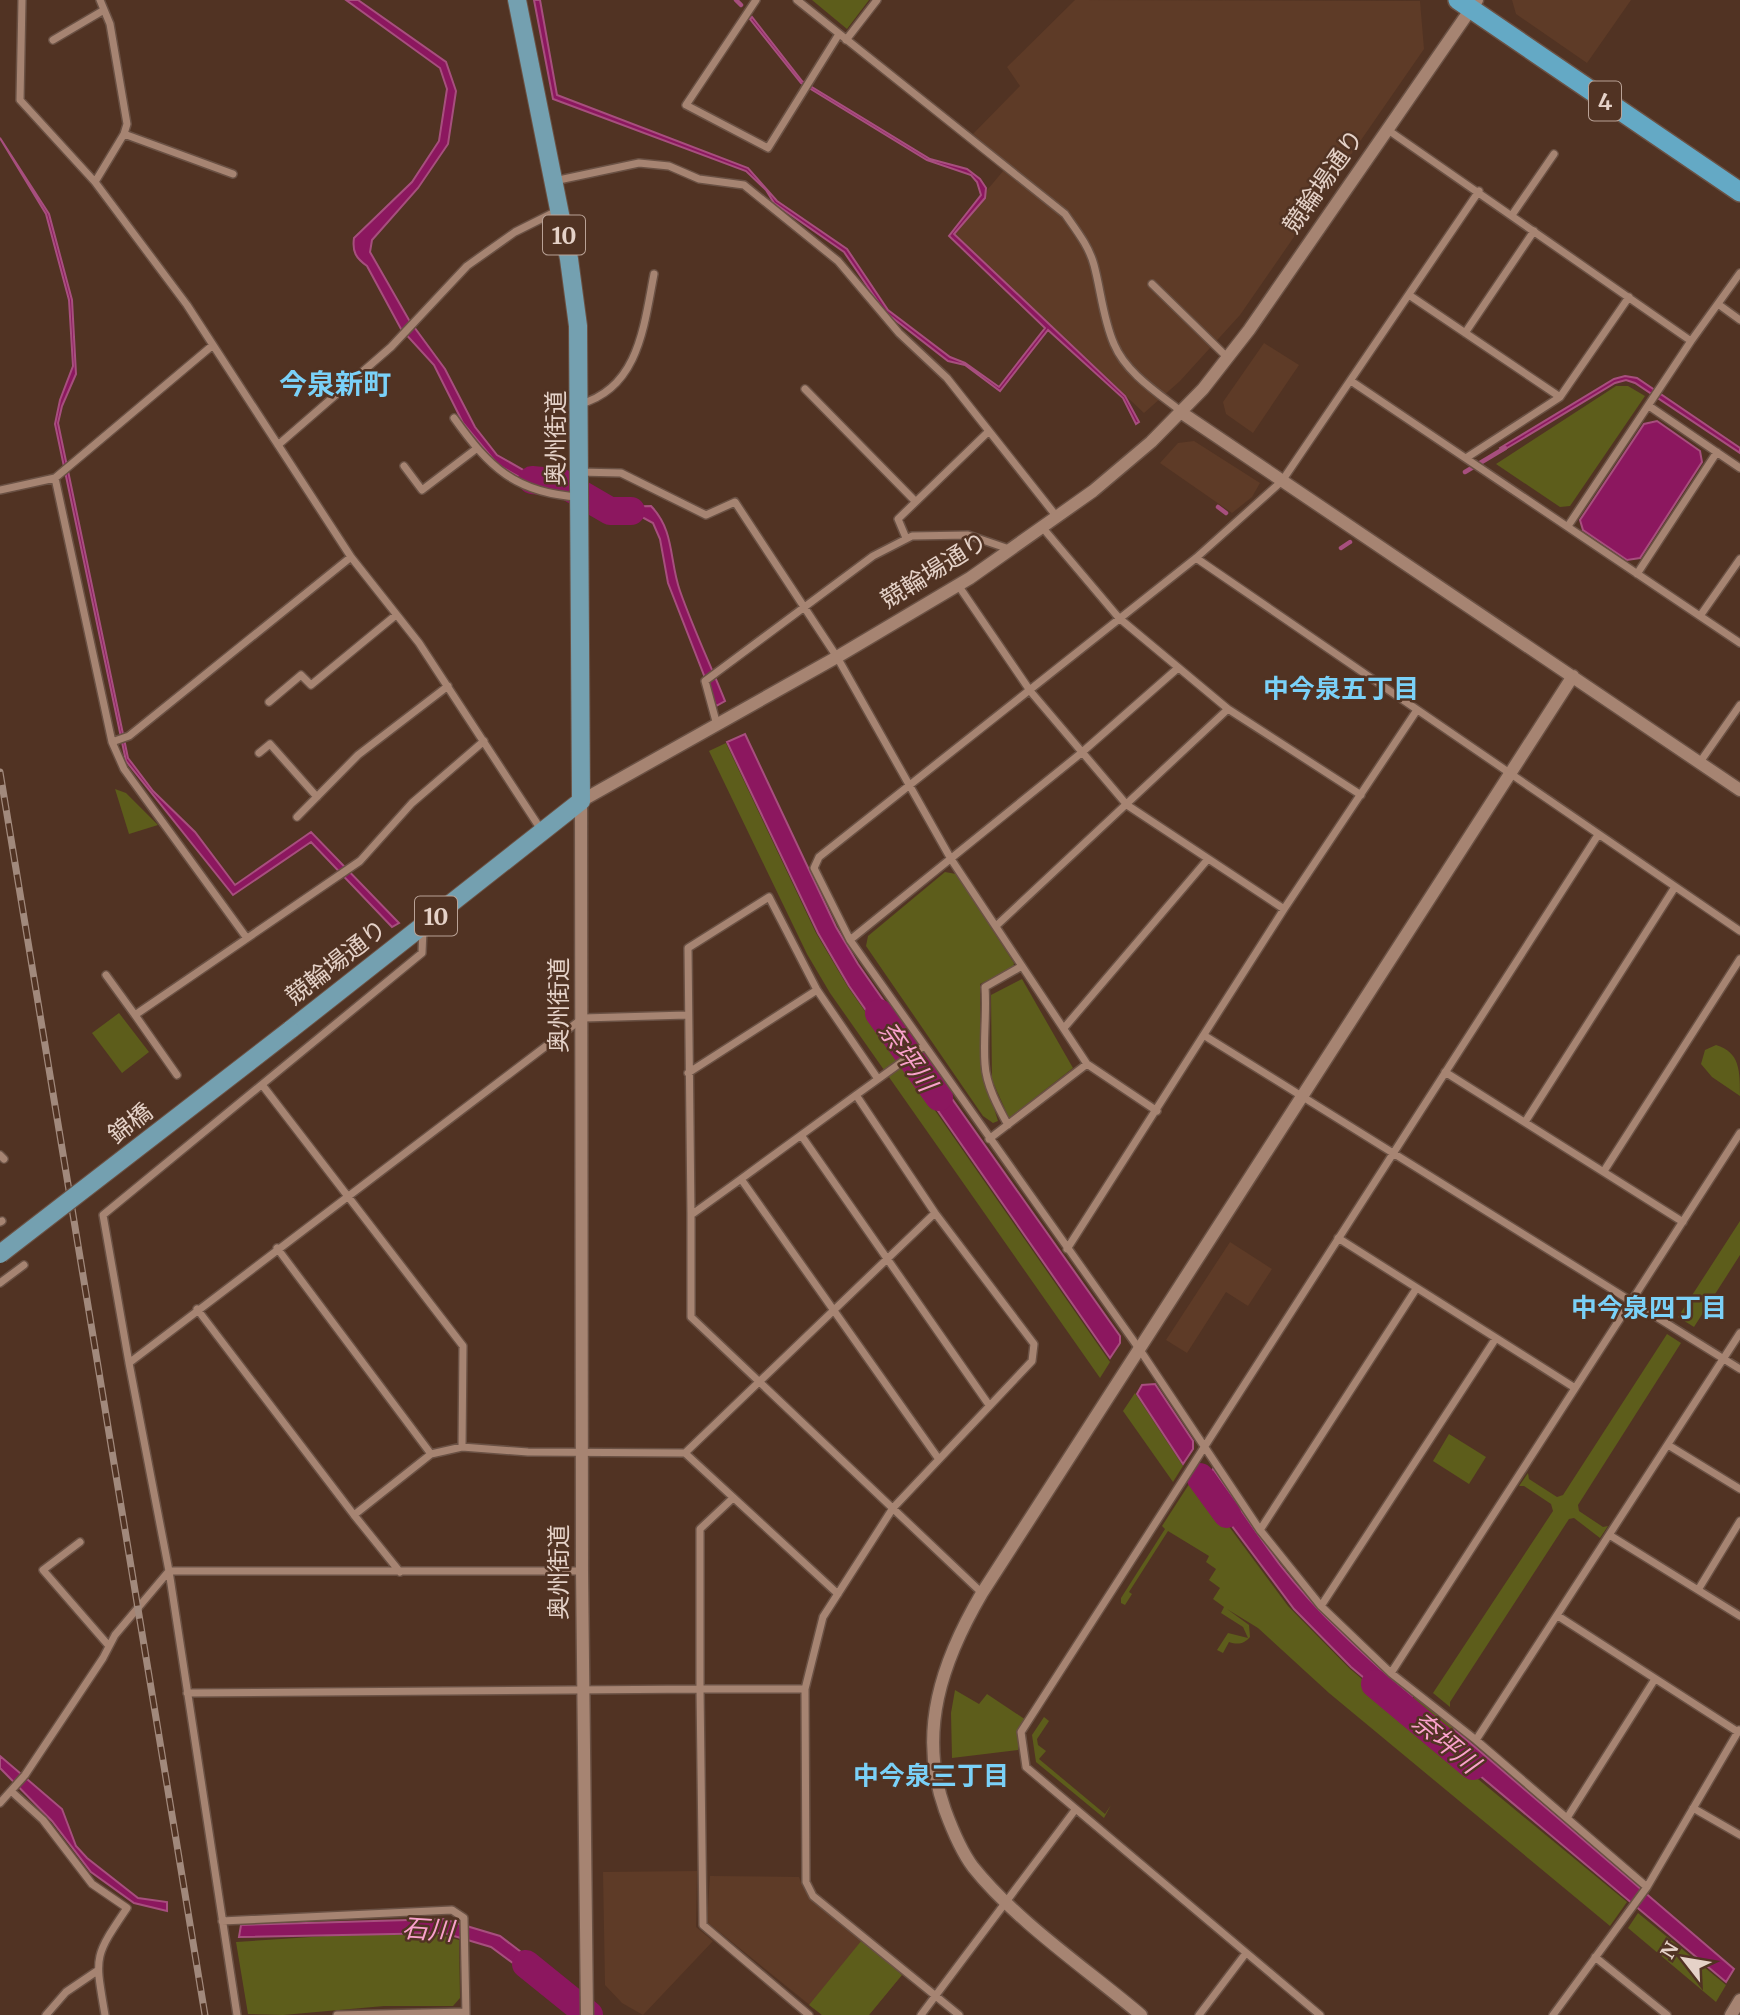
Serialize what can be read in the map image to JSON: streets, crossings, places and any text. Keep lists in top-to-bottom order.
{
  "streets": {
    "highway": ["4"],
    "main road": [
      "競輪場通り",
      "10",
      "奥州街道",
      "錦橋"
    ]
  },
  "crossings": [
    ["4", "競輪場通り"],
    ["競輪場通り", "奥州街道"],
    ["競輪場通り", "錦橋"]
  ],
  "districts": [
    "今泉新町",
    "中今泉五丁目",
    "中今泉四丁目",
    "中今泉三丁目"
  ],
  "water": ["奈坪川", "石川"],
  "north": "top left"
}
